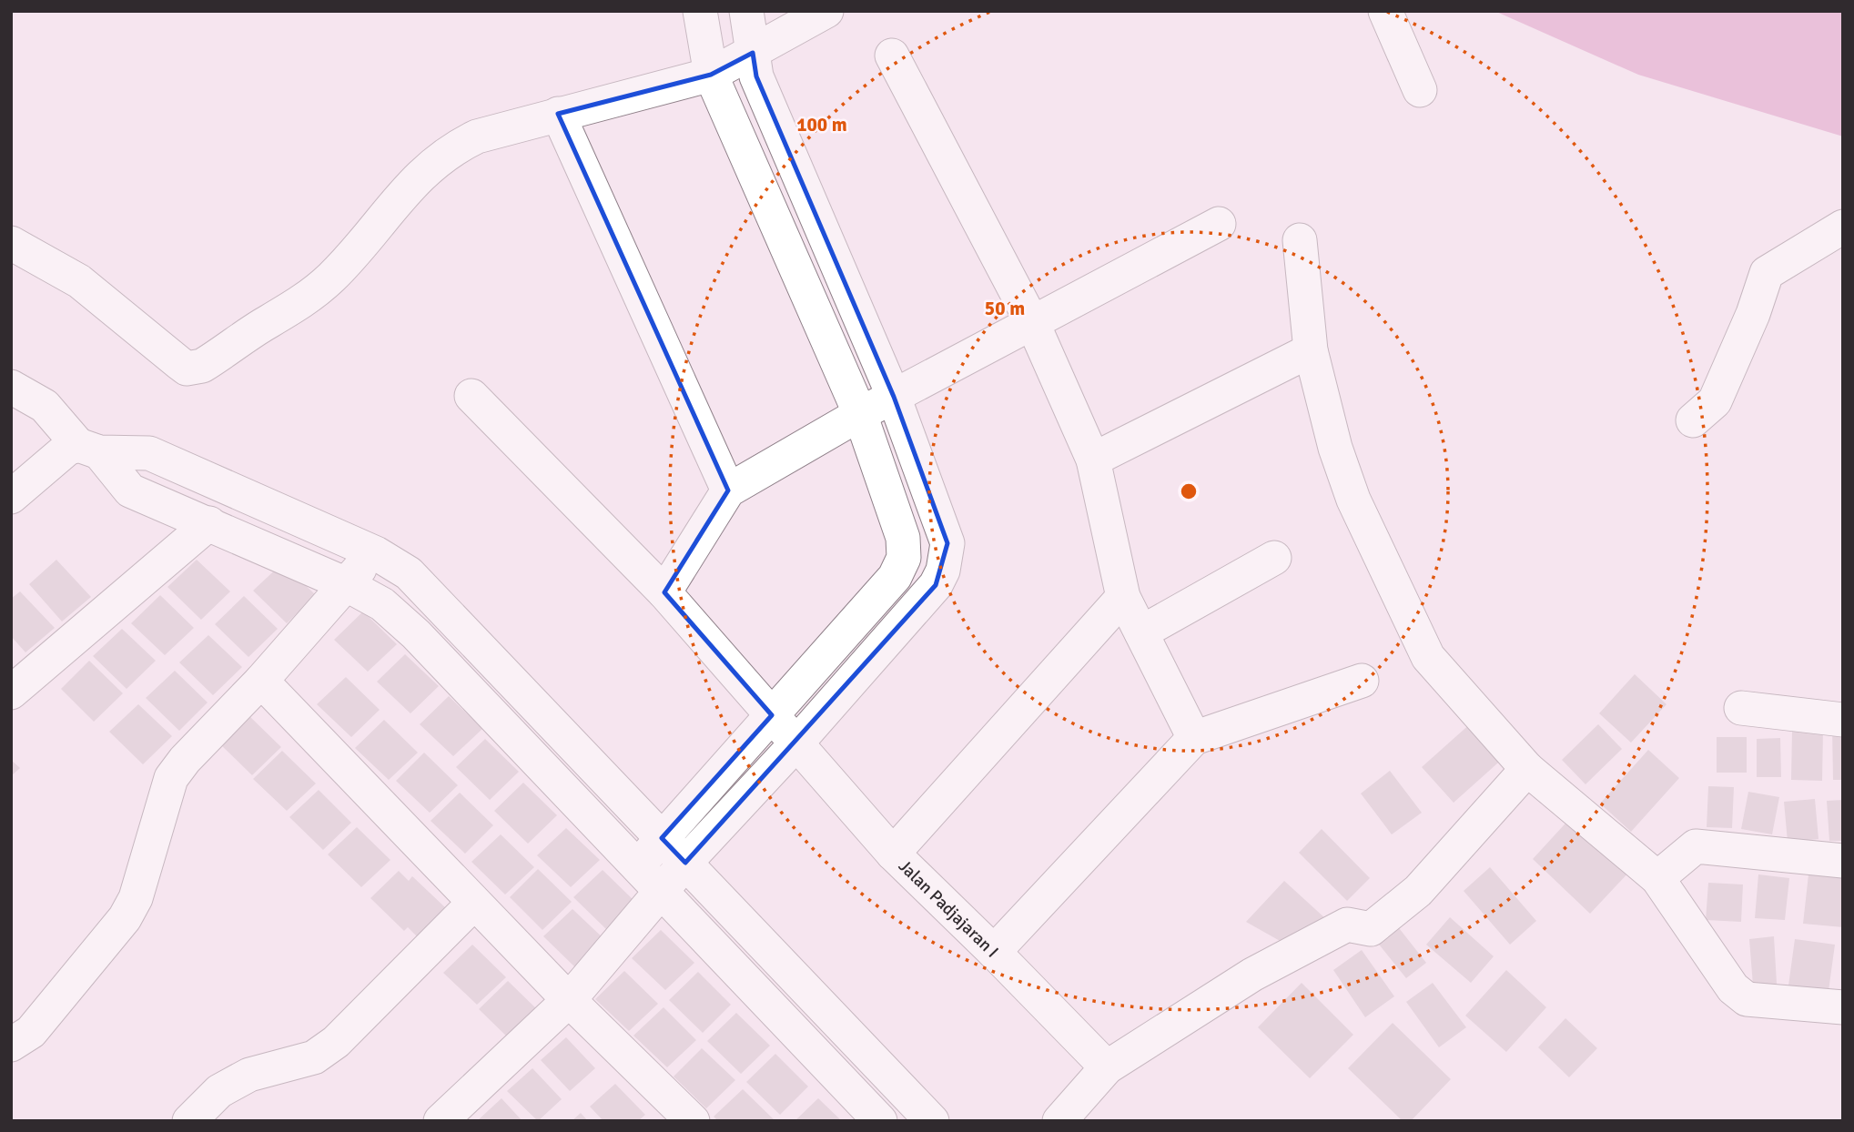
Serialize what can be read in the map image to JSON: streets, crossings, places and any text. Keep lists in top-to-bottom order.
{
  "streets": {
    "street": ["Jalan Padjajaran I"]
  },
  "rings": ["100 m", "50 m"]
}
